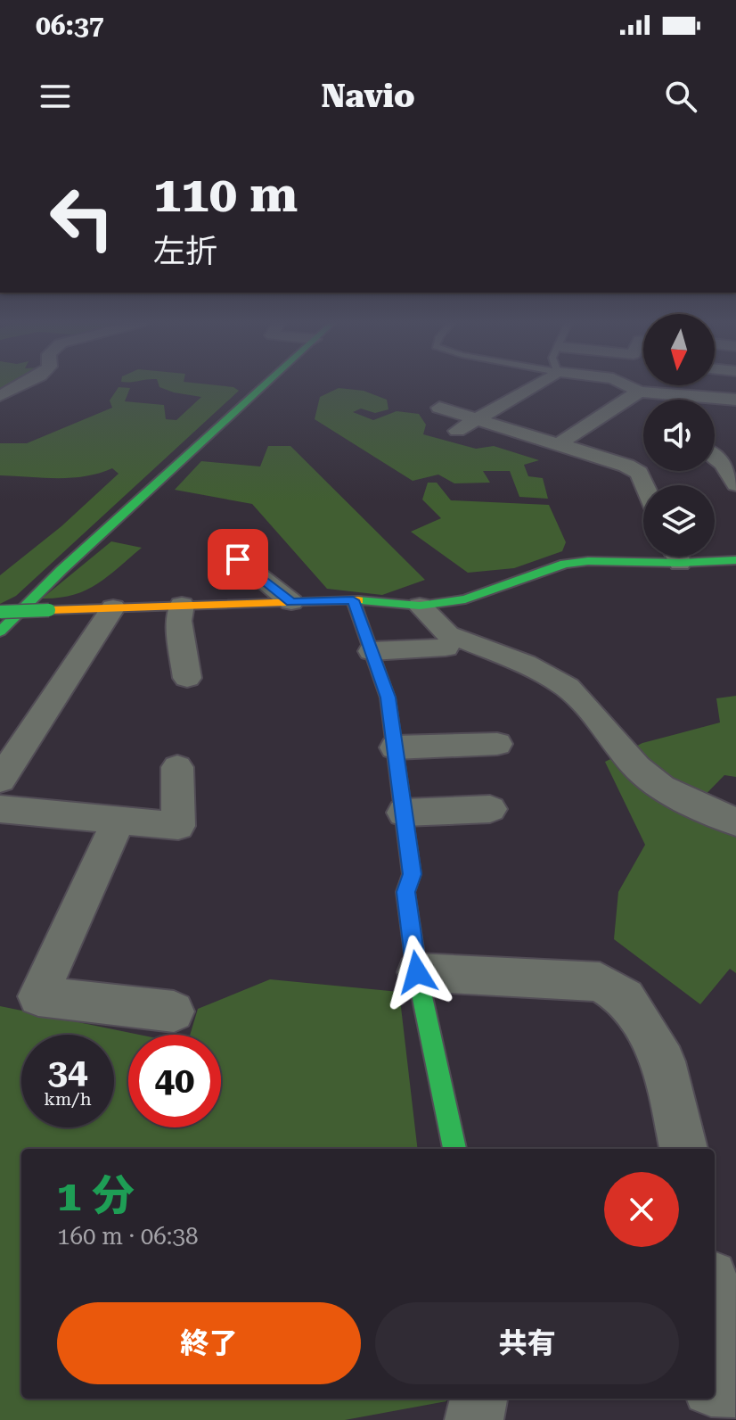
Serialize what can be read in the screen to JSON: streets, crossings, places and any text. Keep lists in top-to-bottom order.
{
  "north": "bottom",
  "page": {
    "status": "06:37",
    "header": "Navio",
    "turn": ["110 m", "左折"],
    "speed": "34 km/h",
    "limit": "40",
    "heading": ["1 分", "160 m · 06:38"],
    "buttons": ["終了", "共有"]
  }
}
